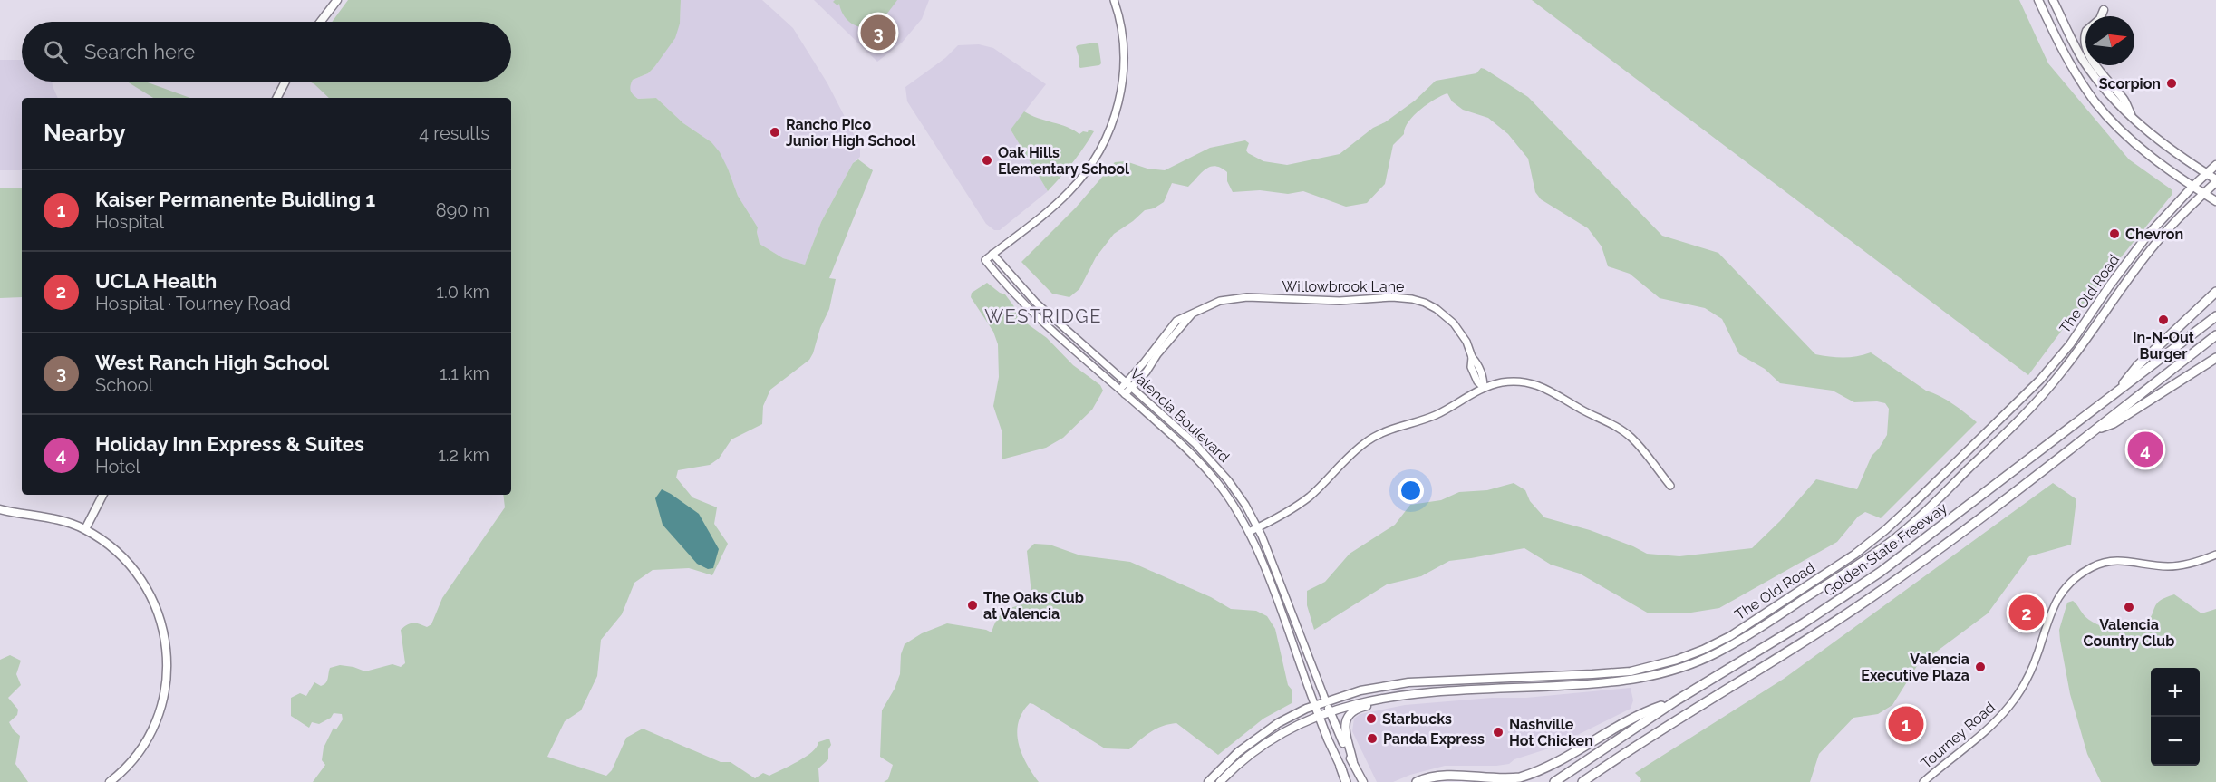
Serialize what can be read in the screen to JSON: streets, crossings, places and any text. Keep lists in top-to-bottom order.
{
  "streets": {
    "highway": ["Golden State Freeway"],
    "main road": ["The Old Road", "Valencia Boulevard"],
    "street": ["Willowbrook Lane", "Tourney Road"]
  },
  "crossings": [
    ["Willowbrook Lane", "Valencia Boulevard"],
    ["The Old Road", "Valencia Boulevard"]
  ],
  "districts": ["WESTRIDGE"],
  "places": [
    "Scorpion",
    "Rancho Pico Junior High School",
    "Oak Hills Elementary School",
    "Chevron",
    "In-N-Out Burger",
    "The Oaks Club at Valencia",
    "Valencia Country Club",
    "Valencia Executive Plaza",
    "Starbucks",
    "Nashville Hot Chicken",
    "Panda Express"
  ],
  "north": "right",
  "page": {
    "pins": [
      "3",
      "4",
      "2",
      "1"
    ],
    "search": "Search here",
    "heading": ["Nearby", "4 results"],
    "list": [
      {
        "mark": "1",
        "name": "Kaiser Permanente Buidling 1",
        "note": "Hospital",
        "value": "890 m"
      },
      {
        "mark": "2",
        "name": "UCLA Health",
        "note": "Hospital · Tourney Road",
        "value": "1.0 km"
      },
      {
        "mark": "3",
        "name": "West Ranch High School",
        "note": "School",
        "value": "1.1 km"
      },
      {
        "mark": "4",
        "name": "Holiday Inn Express & Suites",
        "note": "Hotel",
        "value": "1.2 km"
      }
    ],
    "map_buttons": ["+", "−"]
  }
}
